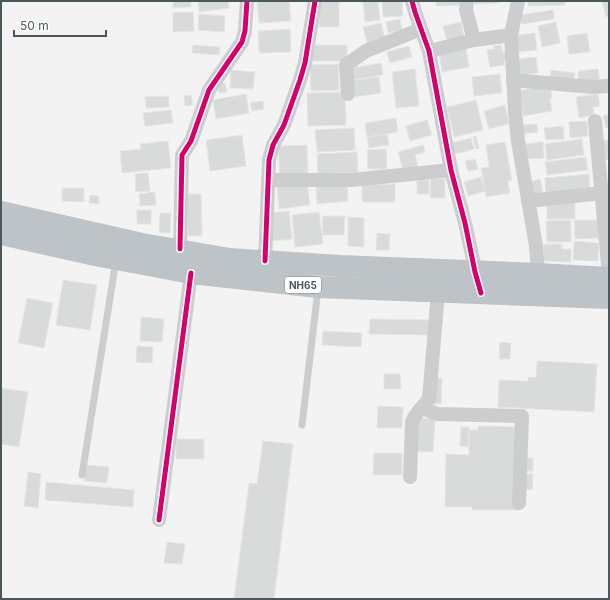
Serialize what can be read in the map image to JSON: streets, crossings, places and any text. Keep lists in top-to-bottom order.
{
  "streets": {
    "highway": ["NH65"]
  },
  "scale_bar": "50 m"
}
